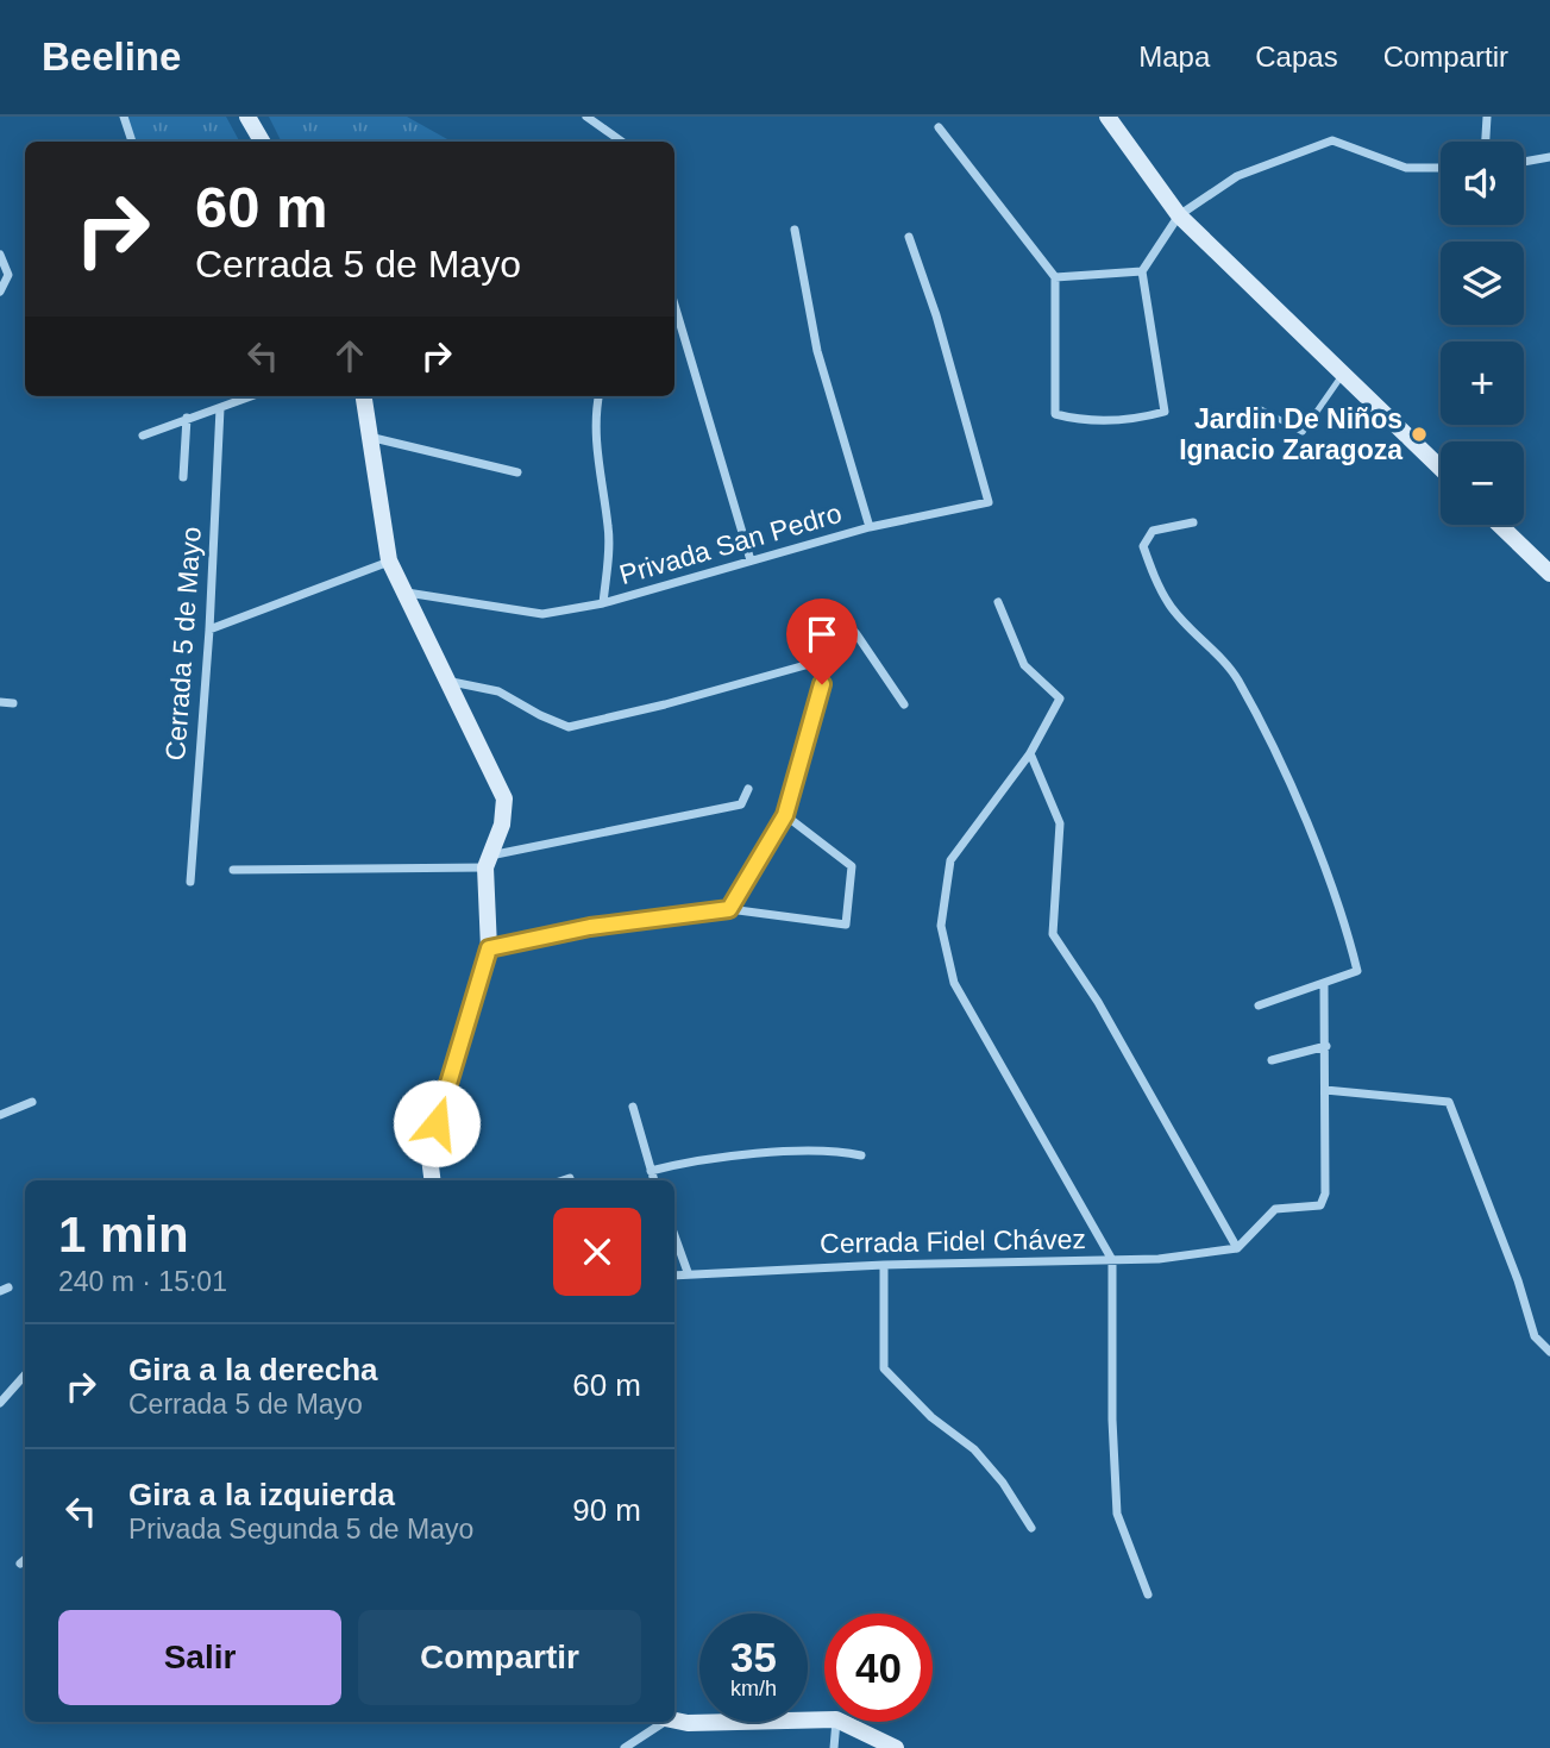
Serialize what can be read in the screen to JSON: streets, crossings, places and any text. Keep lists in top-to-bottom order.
{
  "streets": {
    "street": ["Privada San Pedro", "Cerrada 5 de Mayo", "Cerrada Fidel Chávez"]
  },
  "places": ["Jardin De Niños Ignacio Zaragoza"],
  "page": {
    "header": "Beeline",
    "nav": ["Mapa", "Capas", "Compartir"],
    "map_buttons": ["+", "−"],
    "turn": ["60 m", "Cerrada 5 de Mayo"],
    "heading": ["1 min", "240 m · 15:01"],
    "list": [
      {
        "name": "Gira a la derecha",
        "note": "Cerrada 5 de Mayo",
        "value": "60 m"
      },
      {
        "name": "Gira a la izquierda",
        "note": "Privada Segunda 5 de Mayo",
        "value": "90 m"
      }
    ],
    "buttons": ["Salir", "Compartir"],
    "speed": "35 km/h",
    "limit": "40"
  }
}
